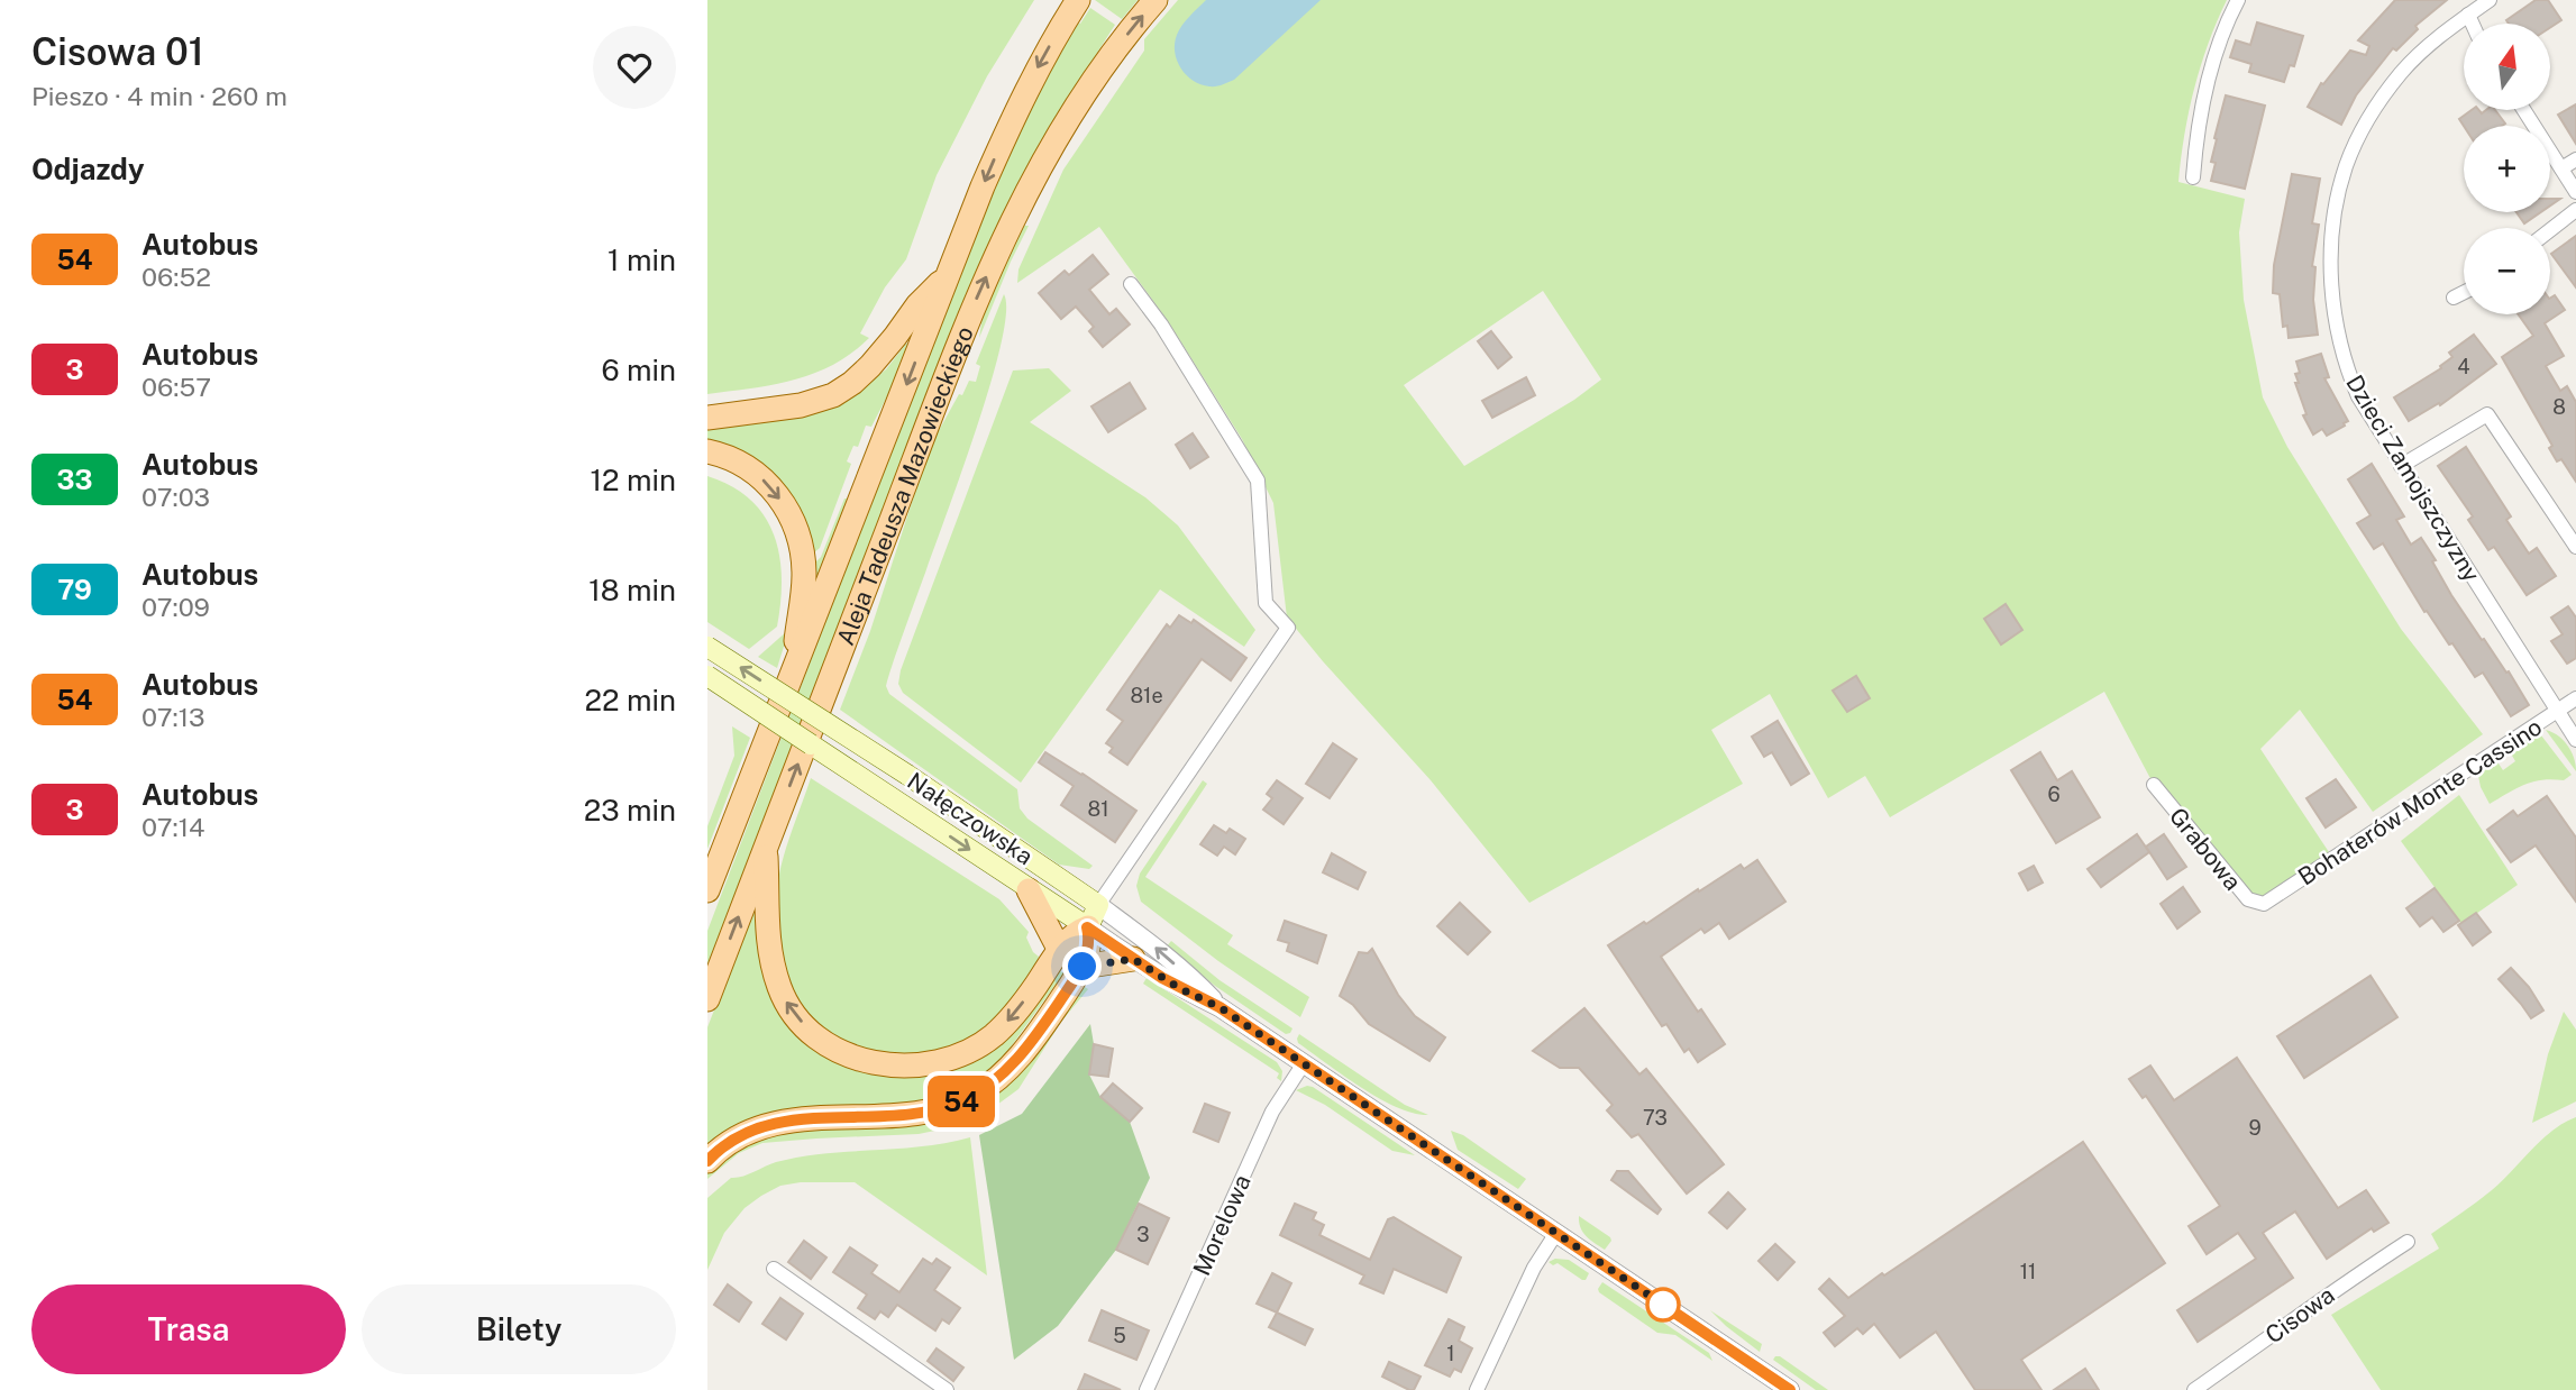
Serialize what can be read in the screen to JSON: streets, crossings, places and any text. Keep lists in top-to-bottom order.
{
  "streets": {
    "main road": ["Aleja Tadeusza Mazowieckiego", "Nałęczowska"],
    "street": [
      "Dzieci Zamojszczyzny",
      "Bohaterów Monte Cassino",
      "Grabowa",
      "Morelowa",
      "Cisowa"
    ]
  },
  "crossings": [
    ["Dzieci Zamojszczyzny", "Bohaterów Monte Cassino"],
    ["Bohaterów Monte Cassino", "Grabowa"],
    ["Nałęczowska", "Morelowa"]
  ],
  "lines": ["bus line 54"],
  "house_numbers": [
    "4",
    "8",
    "81e",
    "6",
    "81",
    "73",
    "9",
    "3",
    "11",
    "5",
    "1"
  ],
  "north": "top",
  "page": {
    "heading": [
      ["Cisowa 01", "Pieszo · 4 min · 260 m"],
      "Odjazdy"
    ],
    "on_map": "54",
    "map_buttons": ["+", "−"],
    "list": [
      {
        "mark": "54",
        "name": "Autobus",
        "note": "06:52",
        "value": "1 min"
      },
      {
        "mark": "3",
        "name": "Autobus",
        "note": "06:57",
        "value": "6 min"
      },
      {
        "mark": "33",
        "name": "Autobus",
        "note": "07:03",
        "value": "12 min"
      },
      {
        "mark": "79",
        "name": "Autobus",
        "note": "07:09",
        "value": "18 min"
      },
      {
        "mark": "54",
        "name": "Autobus",
        "note": "07:13",
        "value": "22 min"
      },
      {
        "mark": "3",
        "name": "Autobus",
        "note": "07:14",
        "value": "23 min"
      }
    ],
    "buttons": ["Trasa", "Bilety"]
  }
}
